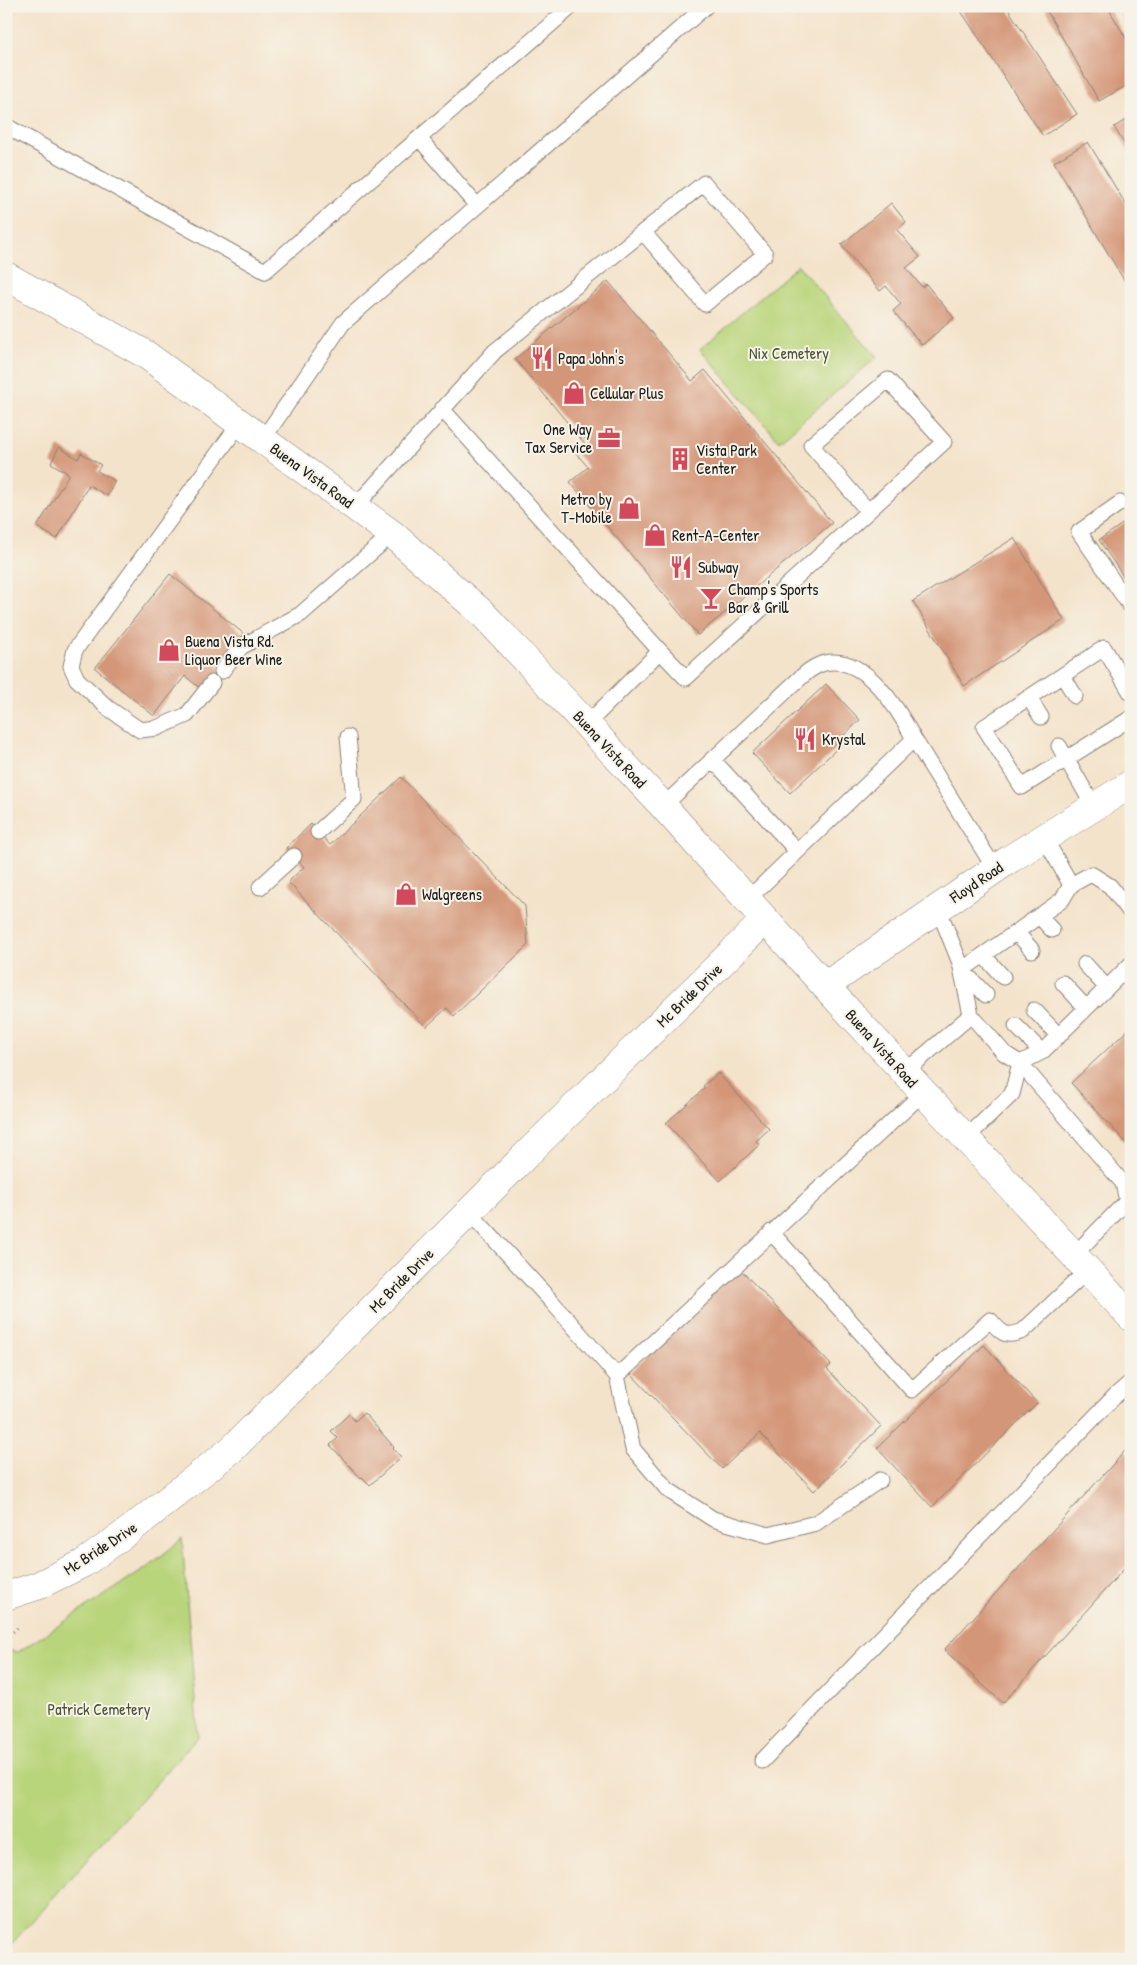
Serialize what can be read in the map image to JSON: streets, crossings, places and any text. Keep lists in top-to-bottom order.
{
  "streets": {
    "main road": ["Buena Vista Road", "Floyd Road", "Mc Bride Drive"]
  },
  "crossings": [
    ["Buena Vista Road", "Floyd Road"],
    ["Buena Vista Road", "Mc Bride Drive"]
  ],
  "parks": ["Nix Cemetery", "Patrick Cemetery"],
  "places": {
    "restaurant": ["Papa John's", "Subway", "Krystal"],
    "shop": [
      "Cellular Plus",
      "Metro by T-Mobile",
      "Rent-A-Center",
      "Buena Vista Rd. Liquor Beer Wine",
      "Walgreens"
    ],
    "office": ["One Way Tax Service"],
    "building": ["Vista Park Center"],
    "bar": ["Champ's Sports Bar & Grill"]
  }
}
